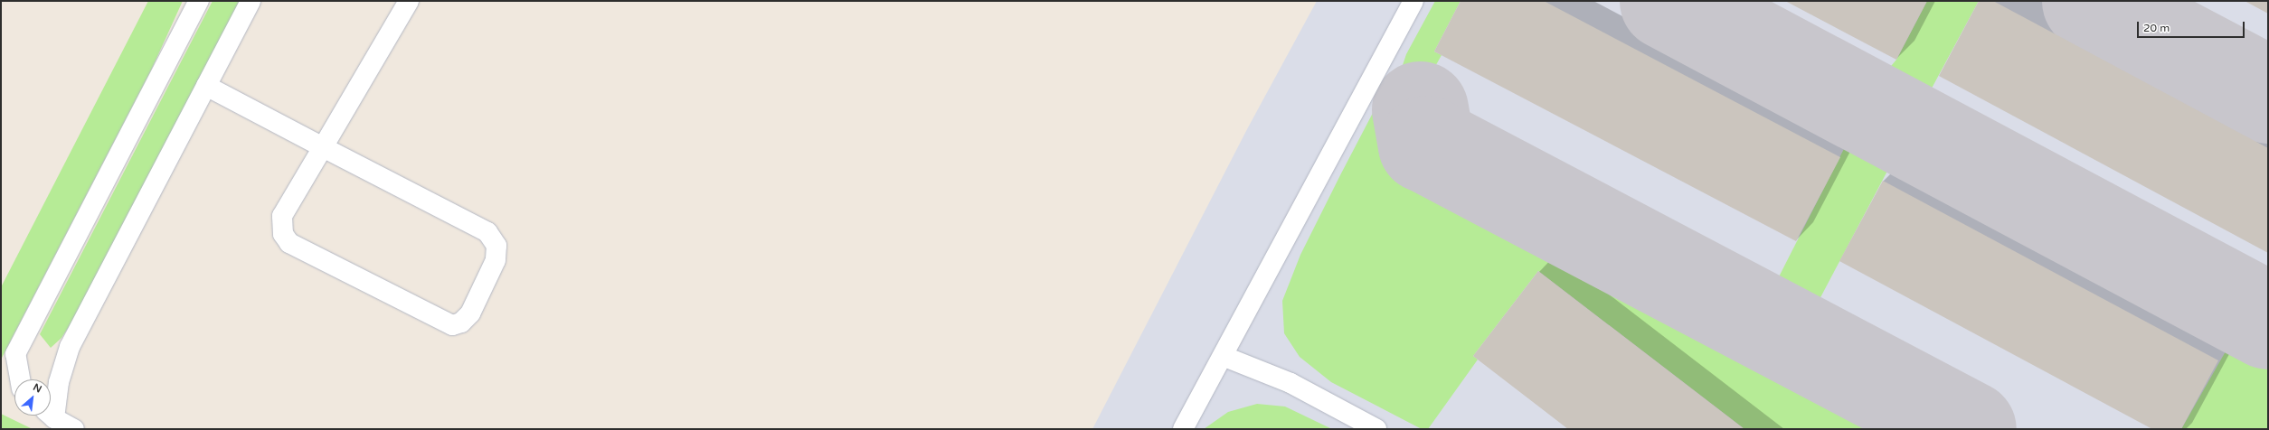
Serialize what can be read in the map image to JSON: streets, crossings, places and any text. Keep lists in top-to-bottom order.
{
  "scale_bar": "20 m",
  "north": "top right"
}
